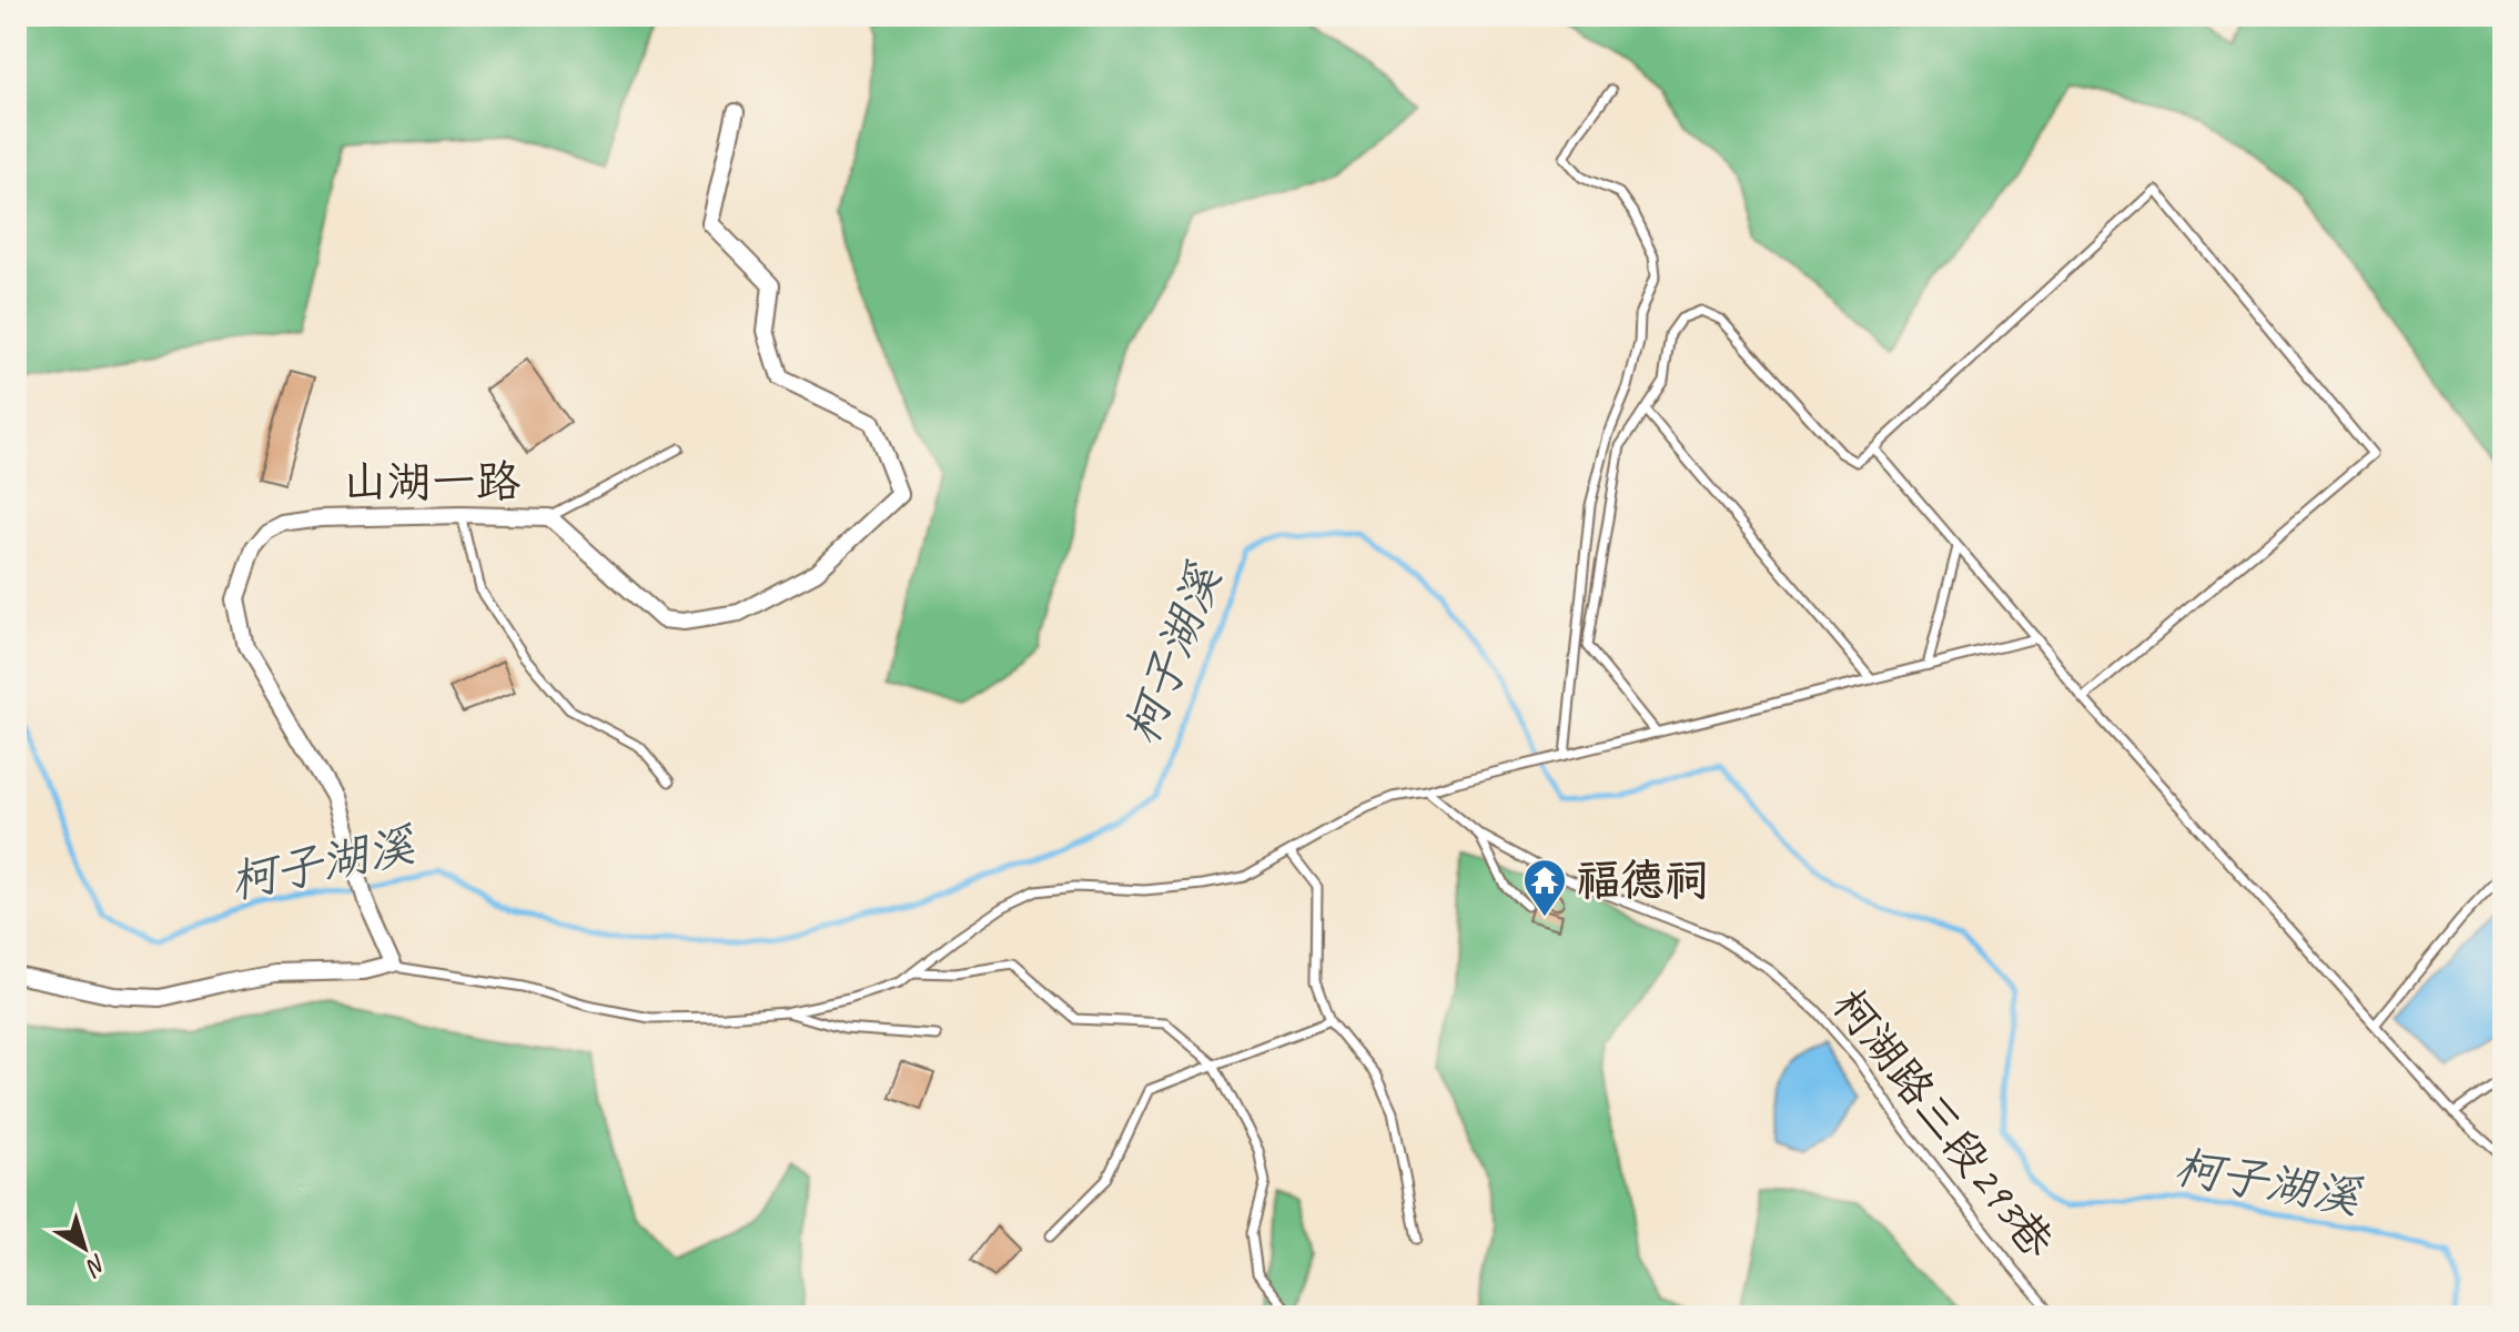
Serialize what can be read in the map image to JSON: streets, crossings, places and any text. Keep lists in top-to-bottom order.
{
  "streets": {
    "street": ["山湖一路"],
    "lane": ["柯湖路三段293巷"]
  },
  "water": ["柯子湖溪"],
  "places": {
    "temple": ["福德祠"]
  },
  "north": "bottom right"
}
